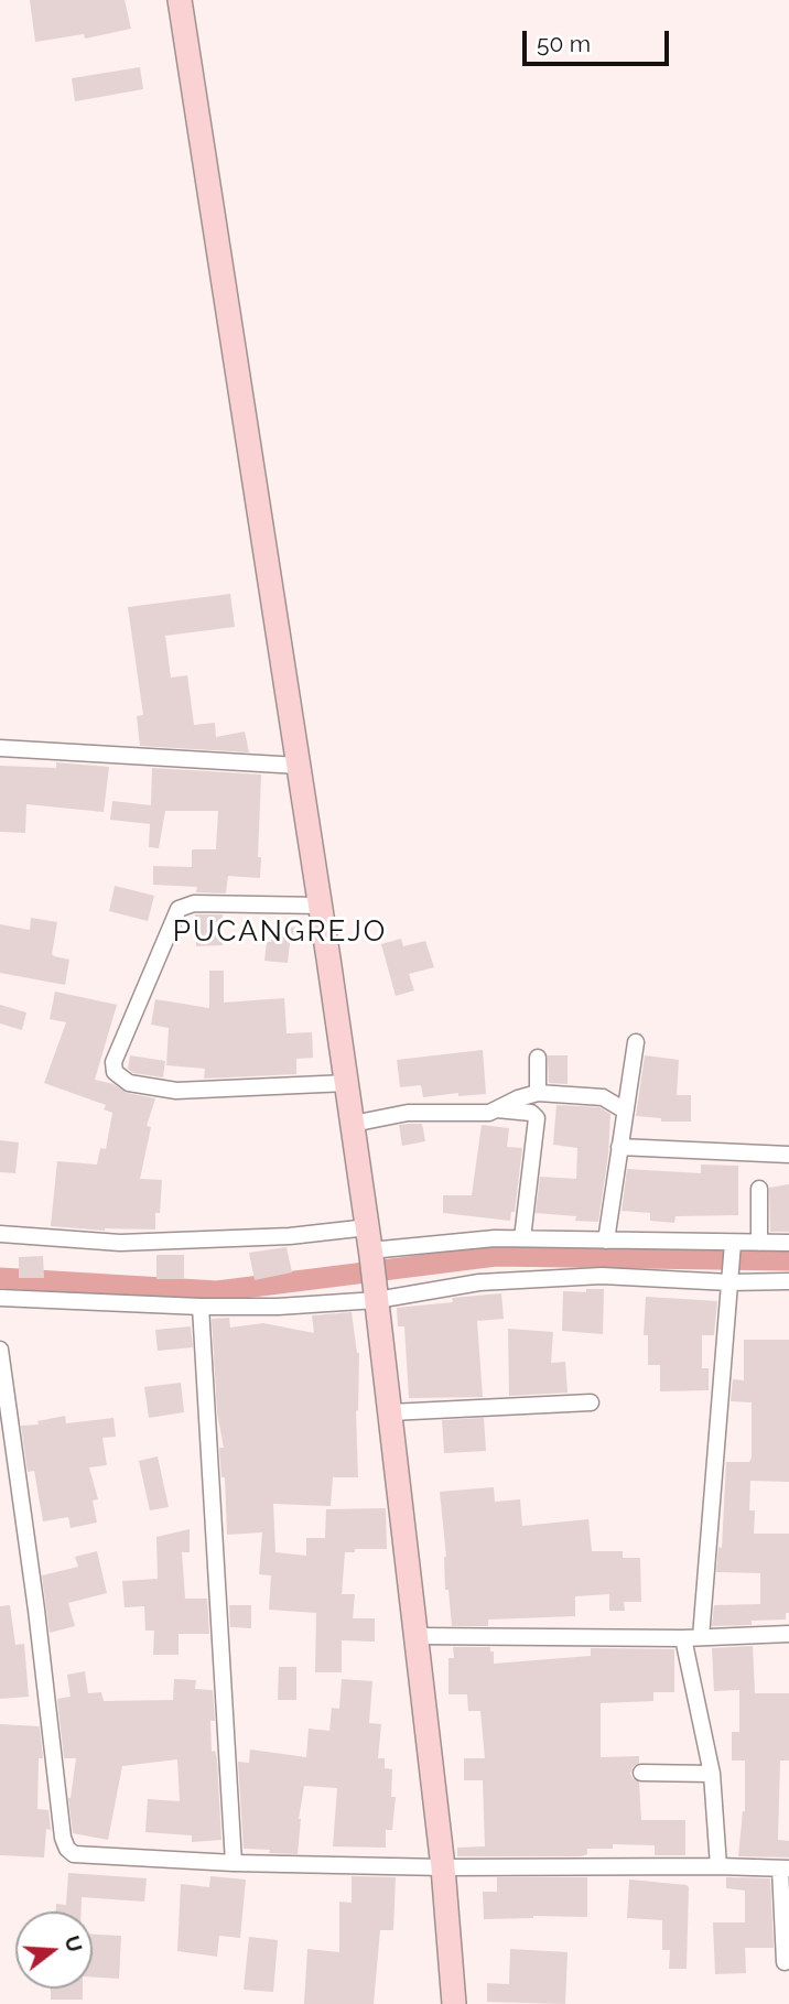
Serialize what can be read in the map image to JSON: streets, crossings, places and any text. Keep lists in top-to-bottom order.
{
  "districts": ["PUCANGREJO"],
  "scale_bar": "50 m",
  "north": "right"
}
